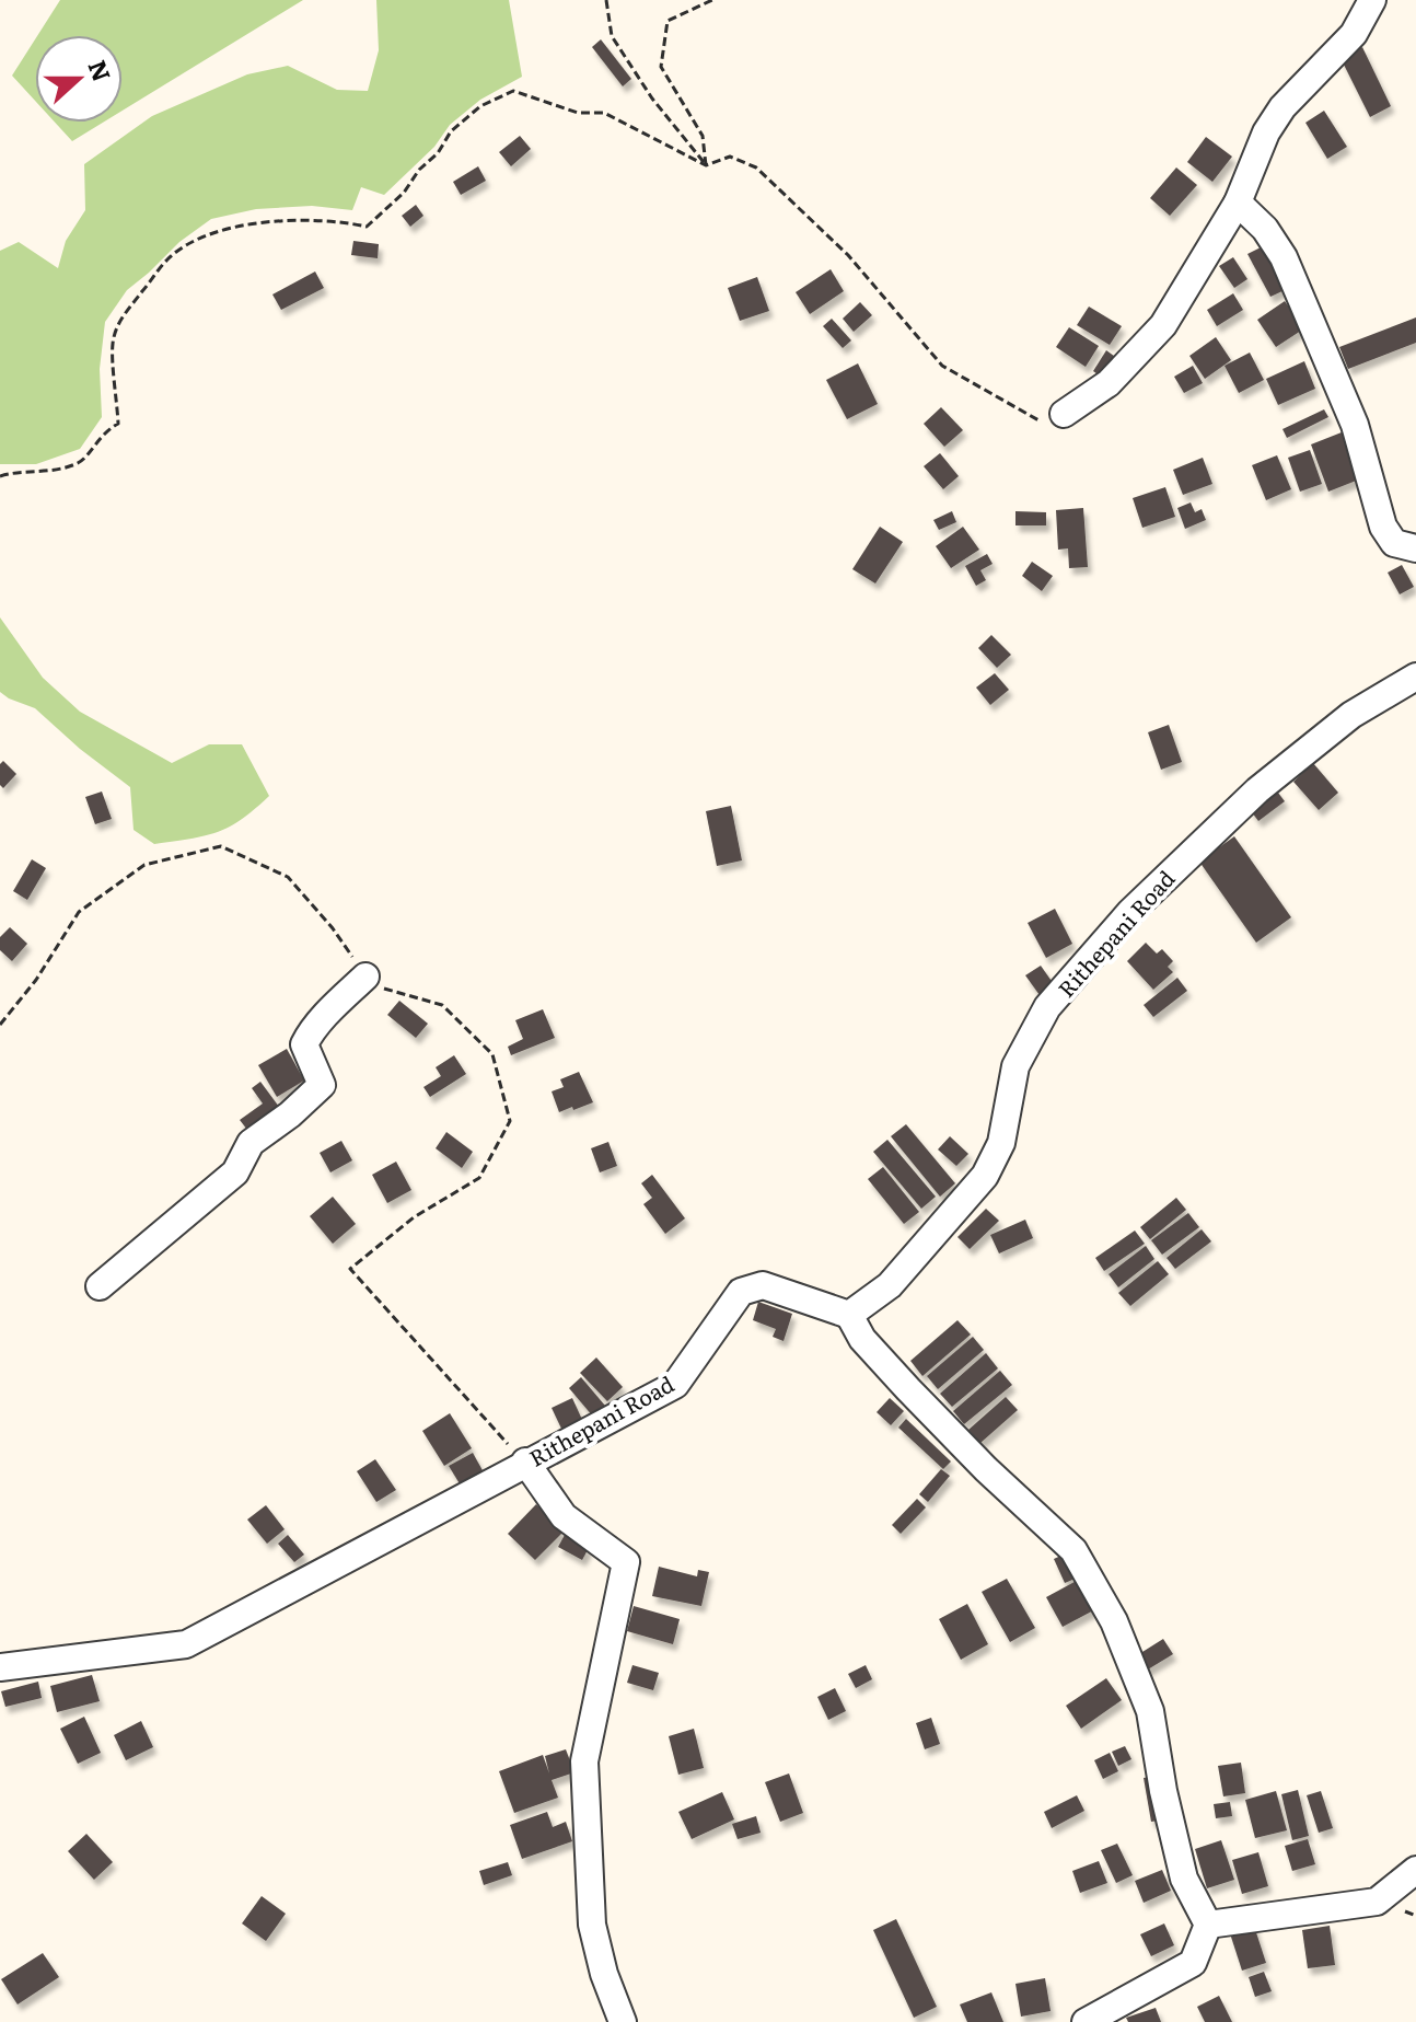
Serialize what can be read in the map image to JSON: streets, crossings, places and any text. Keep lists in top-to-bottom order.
{
  "streets": {
    "street": ["Rithepani Road"]
  },
  "north": "right"
}
